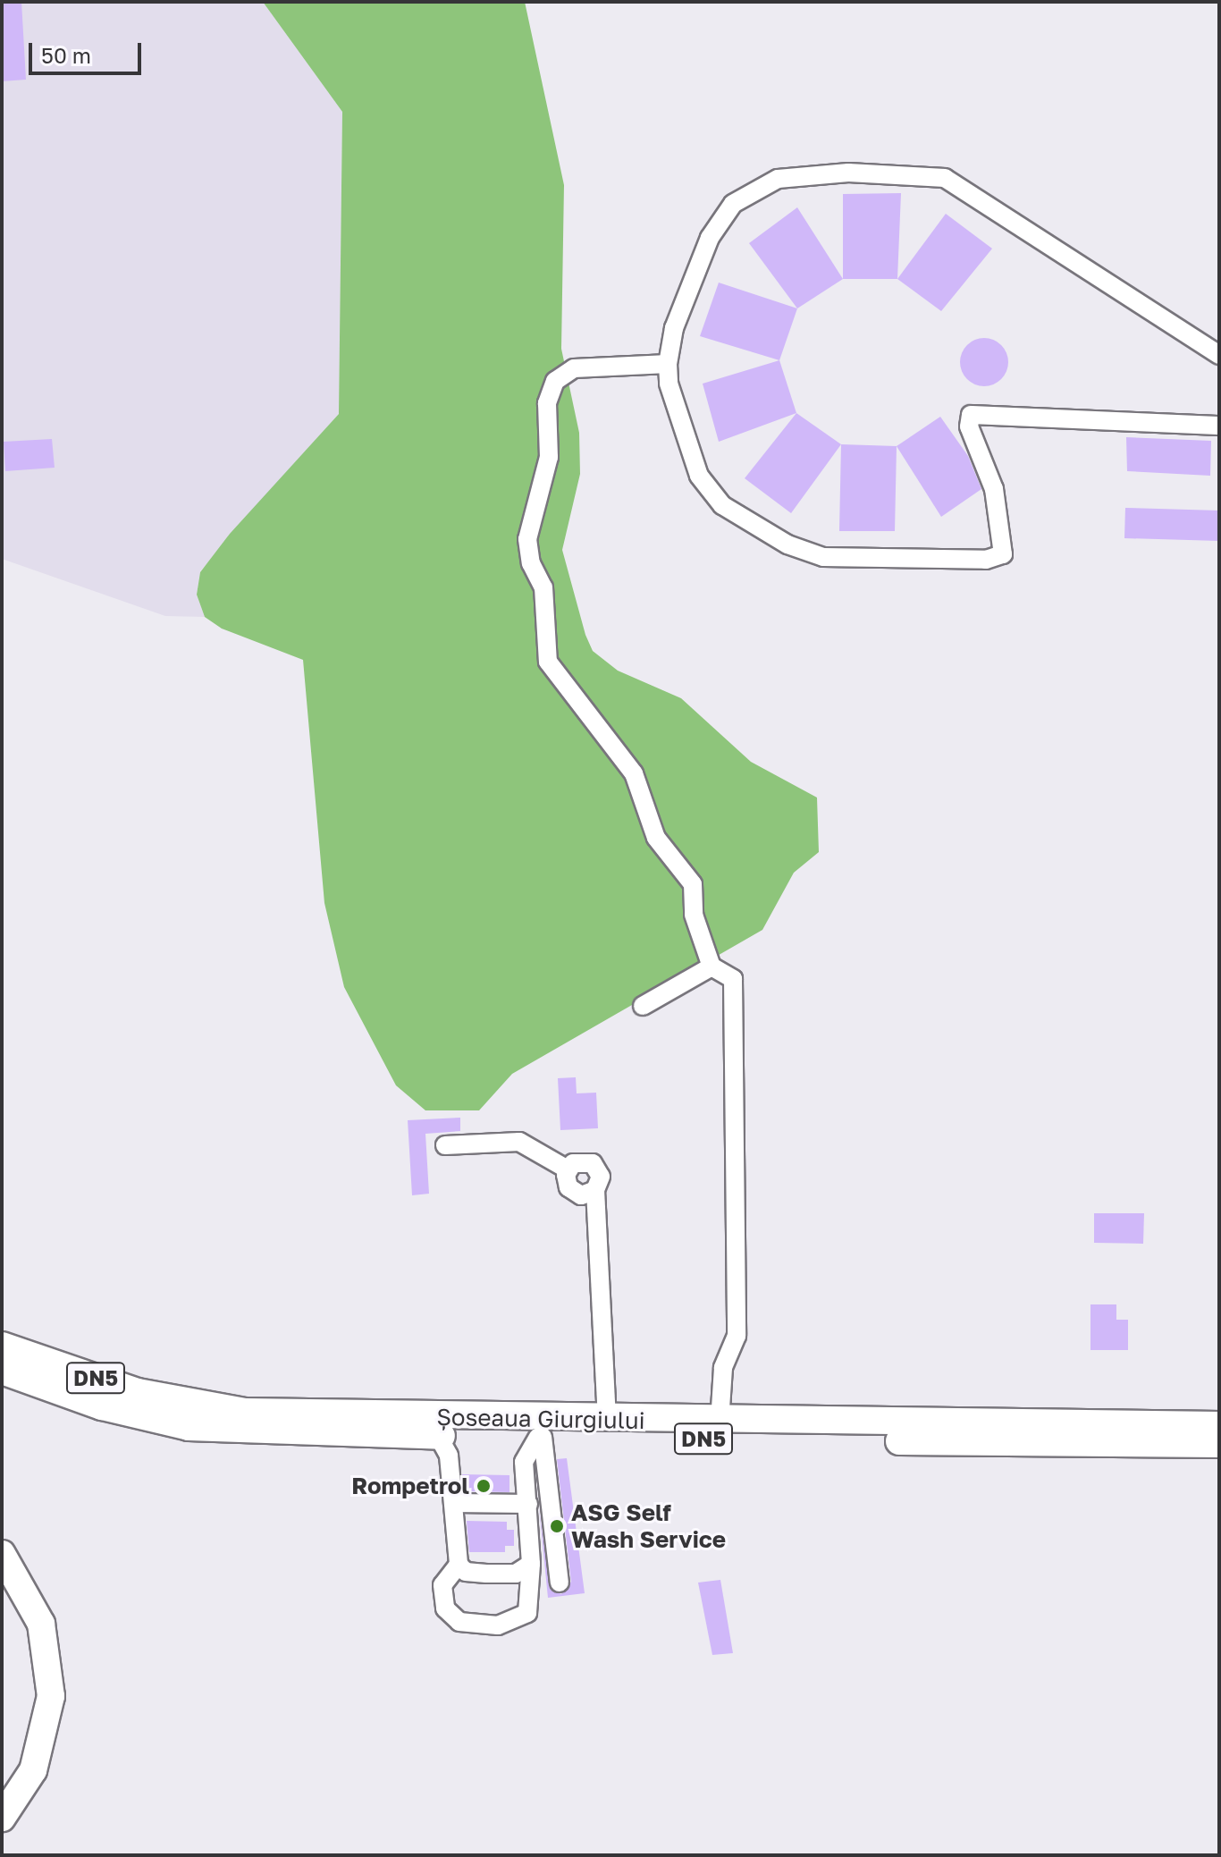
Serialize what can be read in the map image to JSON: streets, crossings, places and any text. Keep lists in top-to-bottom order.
{
  "streets": {
    "highway": ["DN5", "Șoseaua Giurgiului"]
  },
  "places": ["Rompetrol", "ASG Self Wash Service"],
  "scale_bar": "50 m"
}
